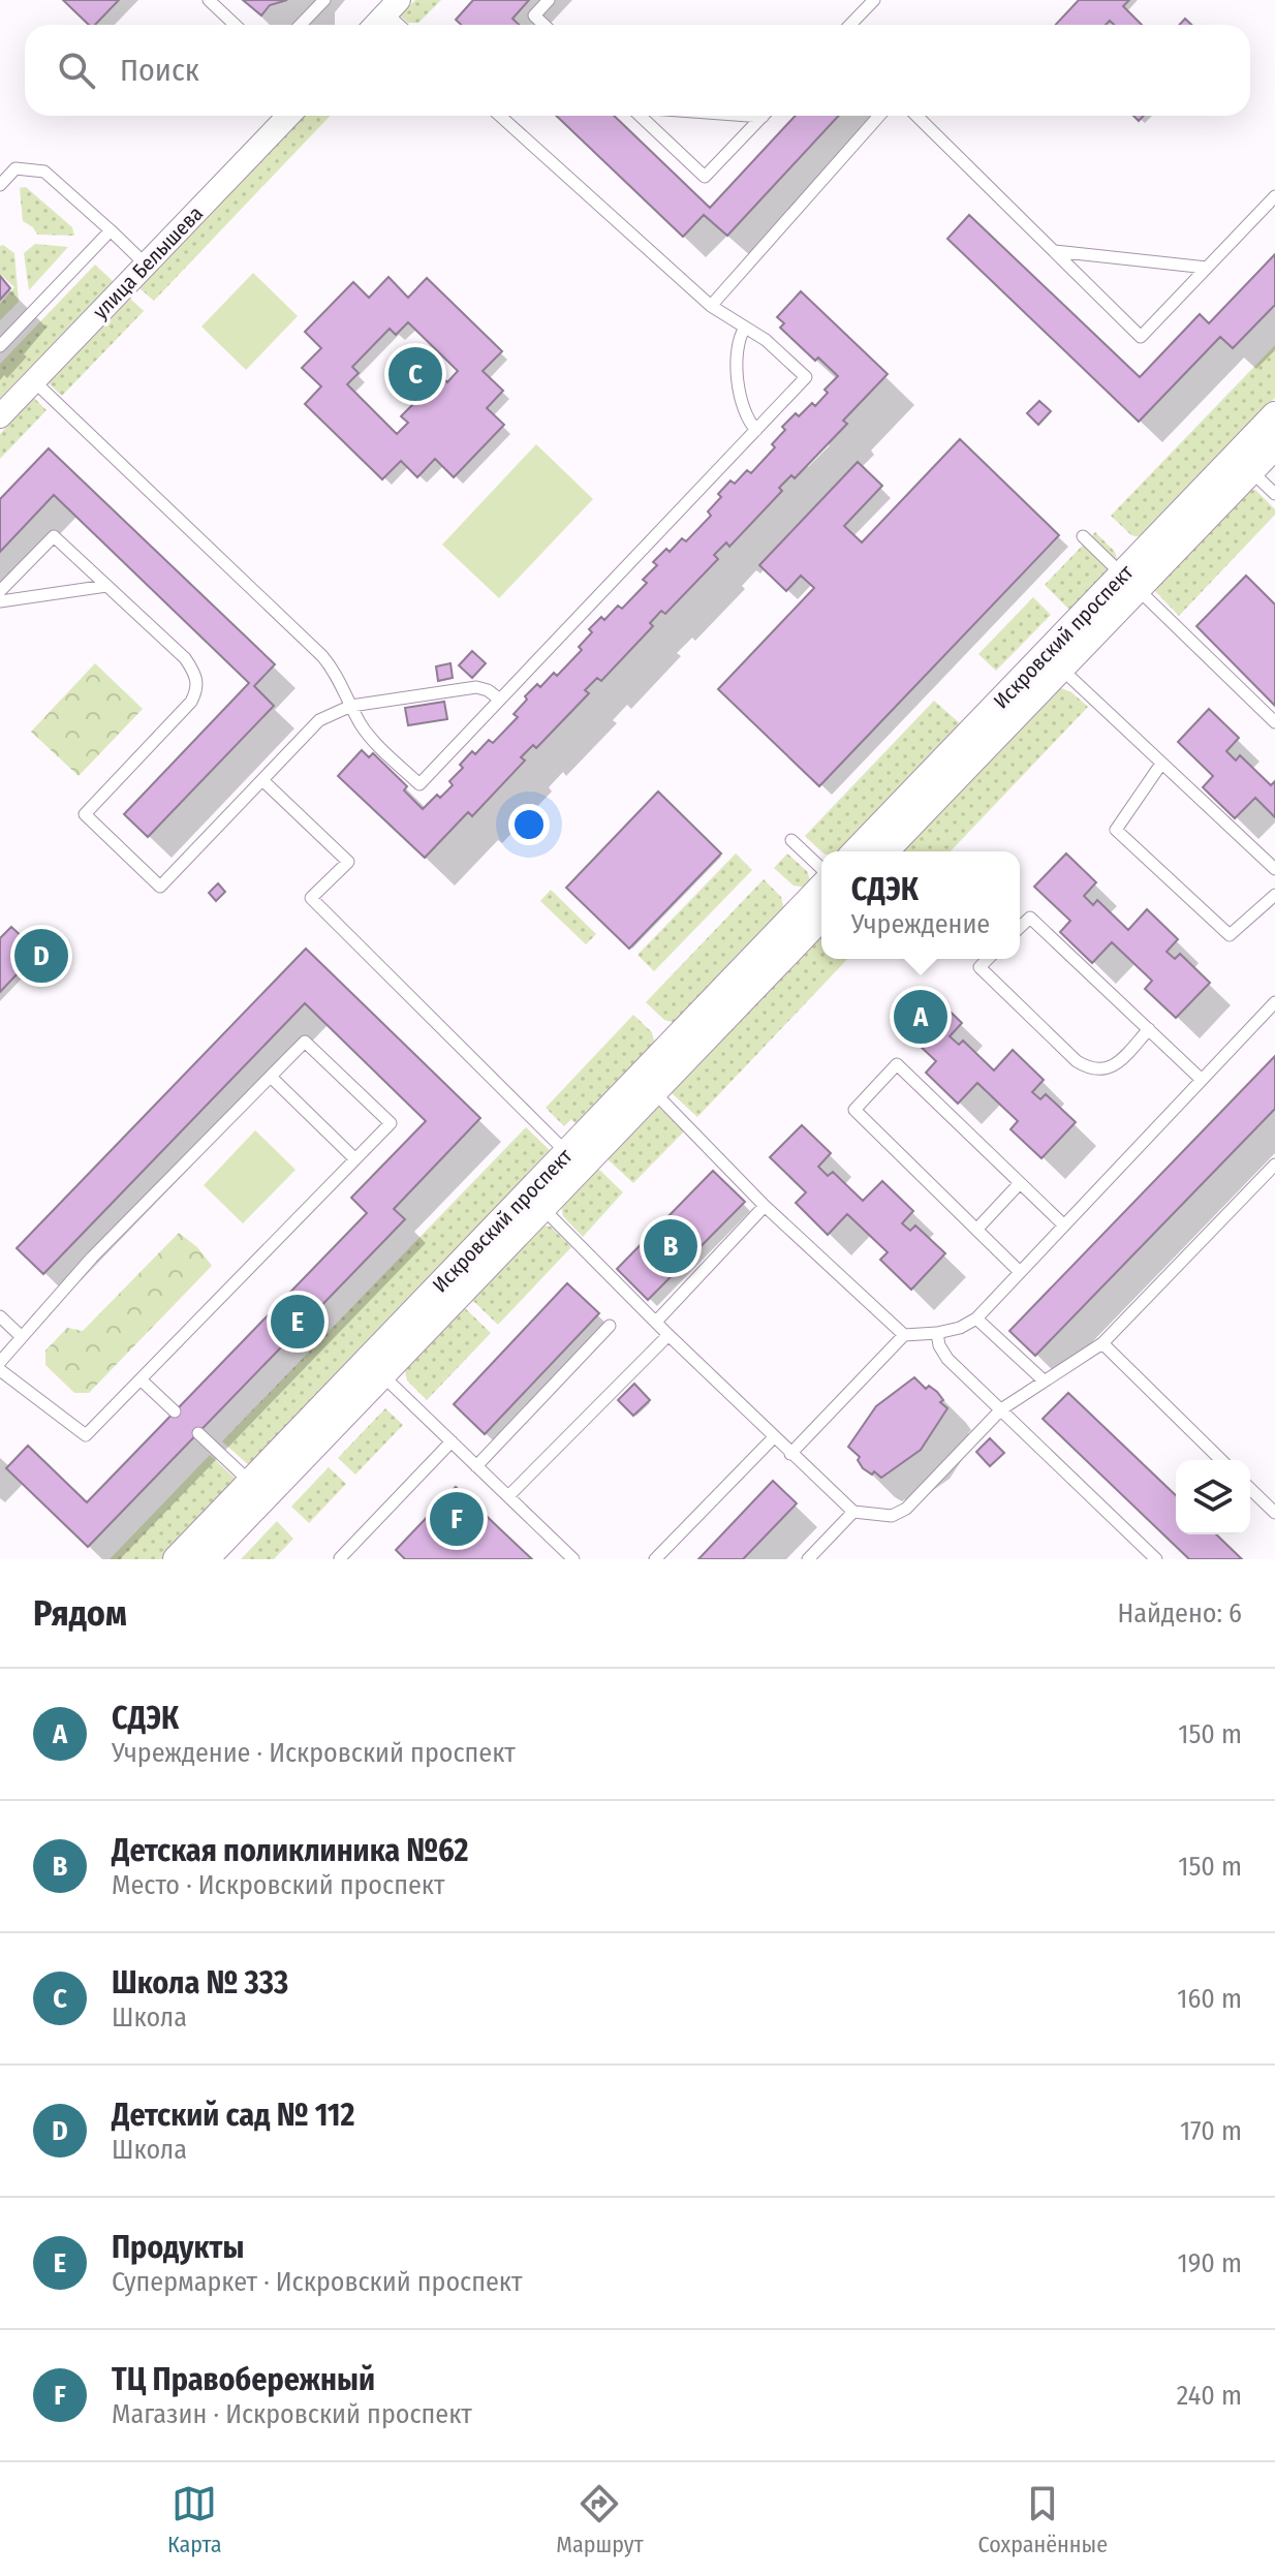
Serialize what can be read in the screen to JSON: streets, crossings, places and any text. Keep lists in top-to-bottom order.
{
  "streets": {
    "street": ["улица Белышева", "Искровский проспект"]
  },
  "page": {
    "search": "Поиск",
    "pins": [
      "C",
      "D",
      "A",
      "B",
      "E",
      "F"
    ],
    "popup": ["СДЭК", "Учреждение"],
    "heading": ["Рядом", "Найдено: 6"],
    "list": [
      {
        "mark": "A",
        "name": "СДЭК",
        "note": "Учреждение · Искровский проспект",
        "value": "150 m"
      },
      {
        "mark": "B",
        "name": "Детская поликлиника №62",
        "note": "Место · Искровский проспект",
        "value": "150 m"
      },
      {
        "mark": "C",
        "name": "Школа № 333",
        "note": "Школа",
        "value": "160 m"
      },
      {
        "mark": "D",
        "name": "Детский сад № 112",
        "note": "Школа",
        "value": "170 m"
      },
      {
        "mark": "E",
        "name": "Продукты",
        "note": "Супермаркет · Искровский проспект",
        "value": "190 m"
      },
      {
        "mark": "F",
        "name": "ТЦ Правобережный",
        "note": "Магазин · Искровский проспект",
        "value": "240 m"
      }
    ],
    "nav": ["Карта", "Маршрут", "Сохранённые"]
  }
}
